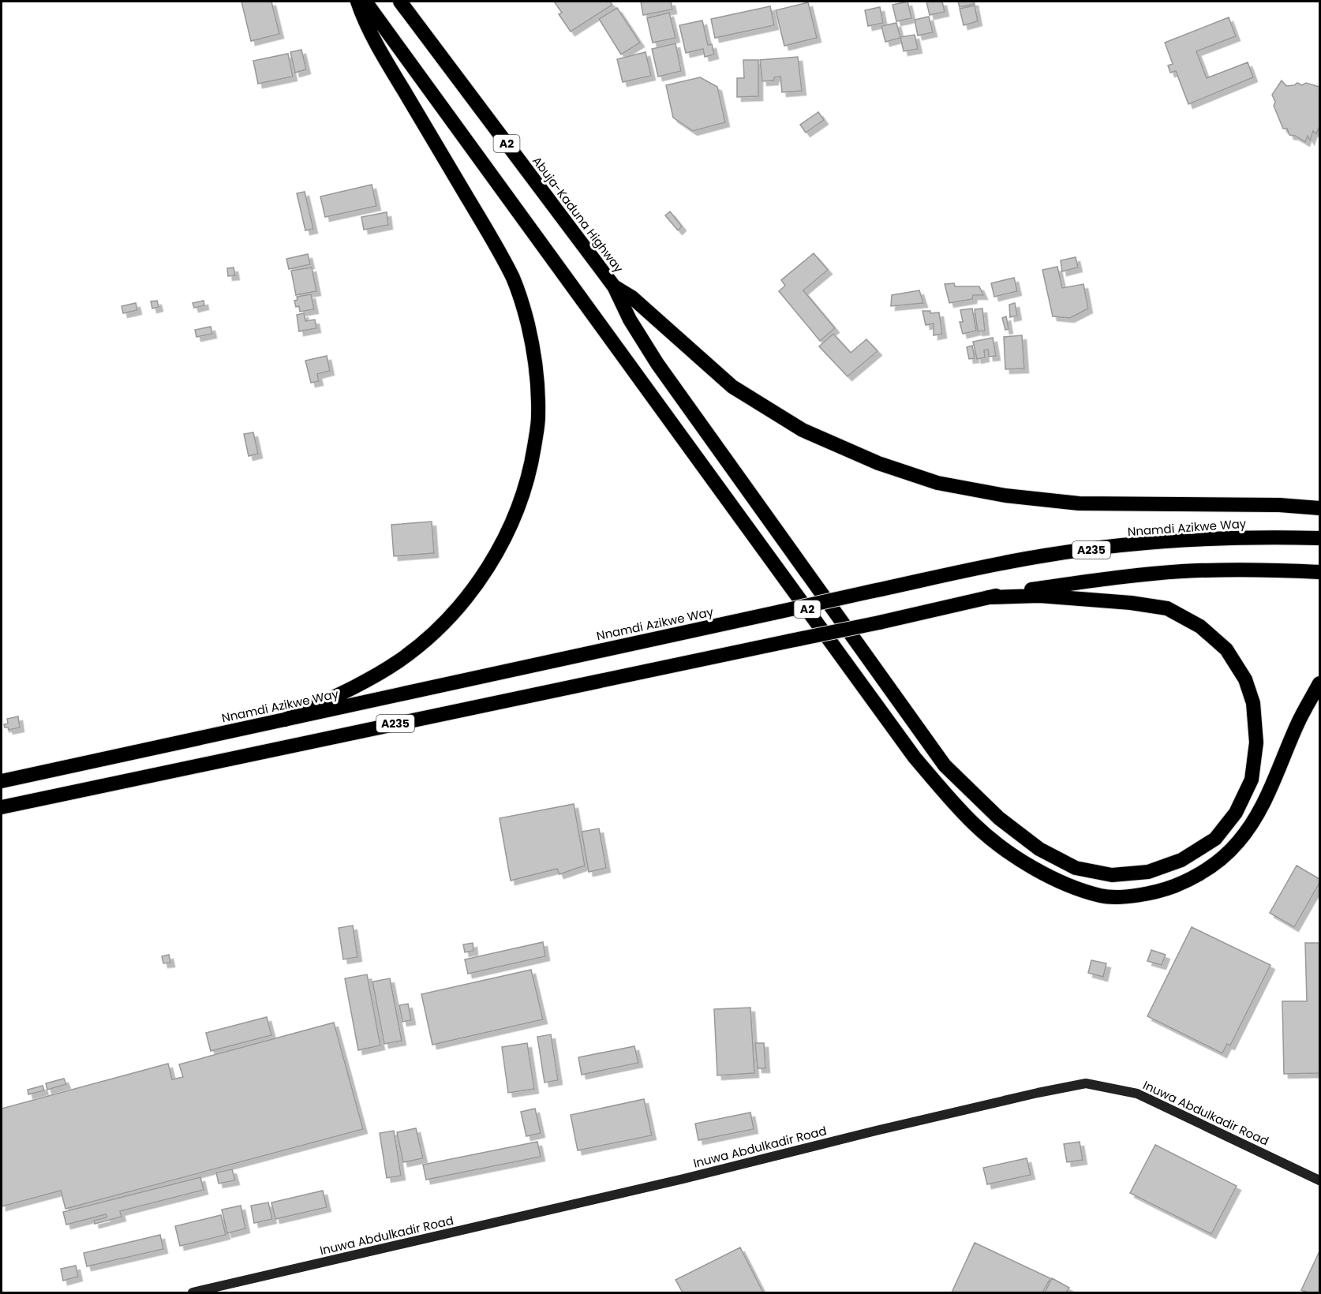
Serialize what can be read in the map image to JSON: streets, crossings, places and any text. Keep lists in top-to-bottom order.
{
  "streets": {
    "highway": [
      "A2",
      "Abuja-Kaduna Highway",
      "Nnamdi Azikwe Way",
      "A235"
    ],
    "street": ["Inuwa Abdulkadir Road"]
  },
  "crossings": [
    ["A2", "Abuja-Kaduna Highway"]
  ]
}
